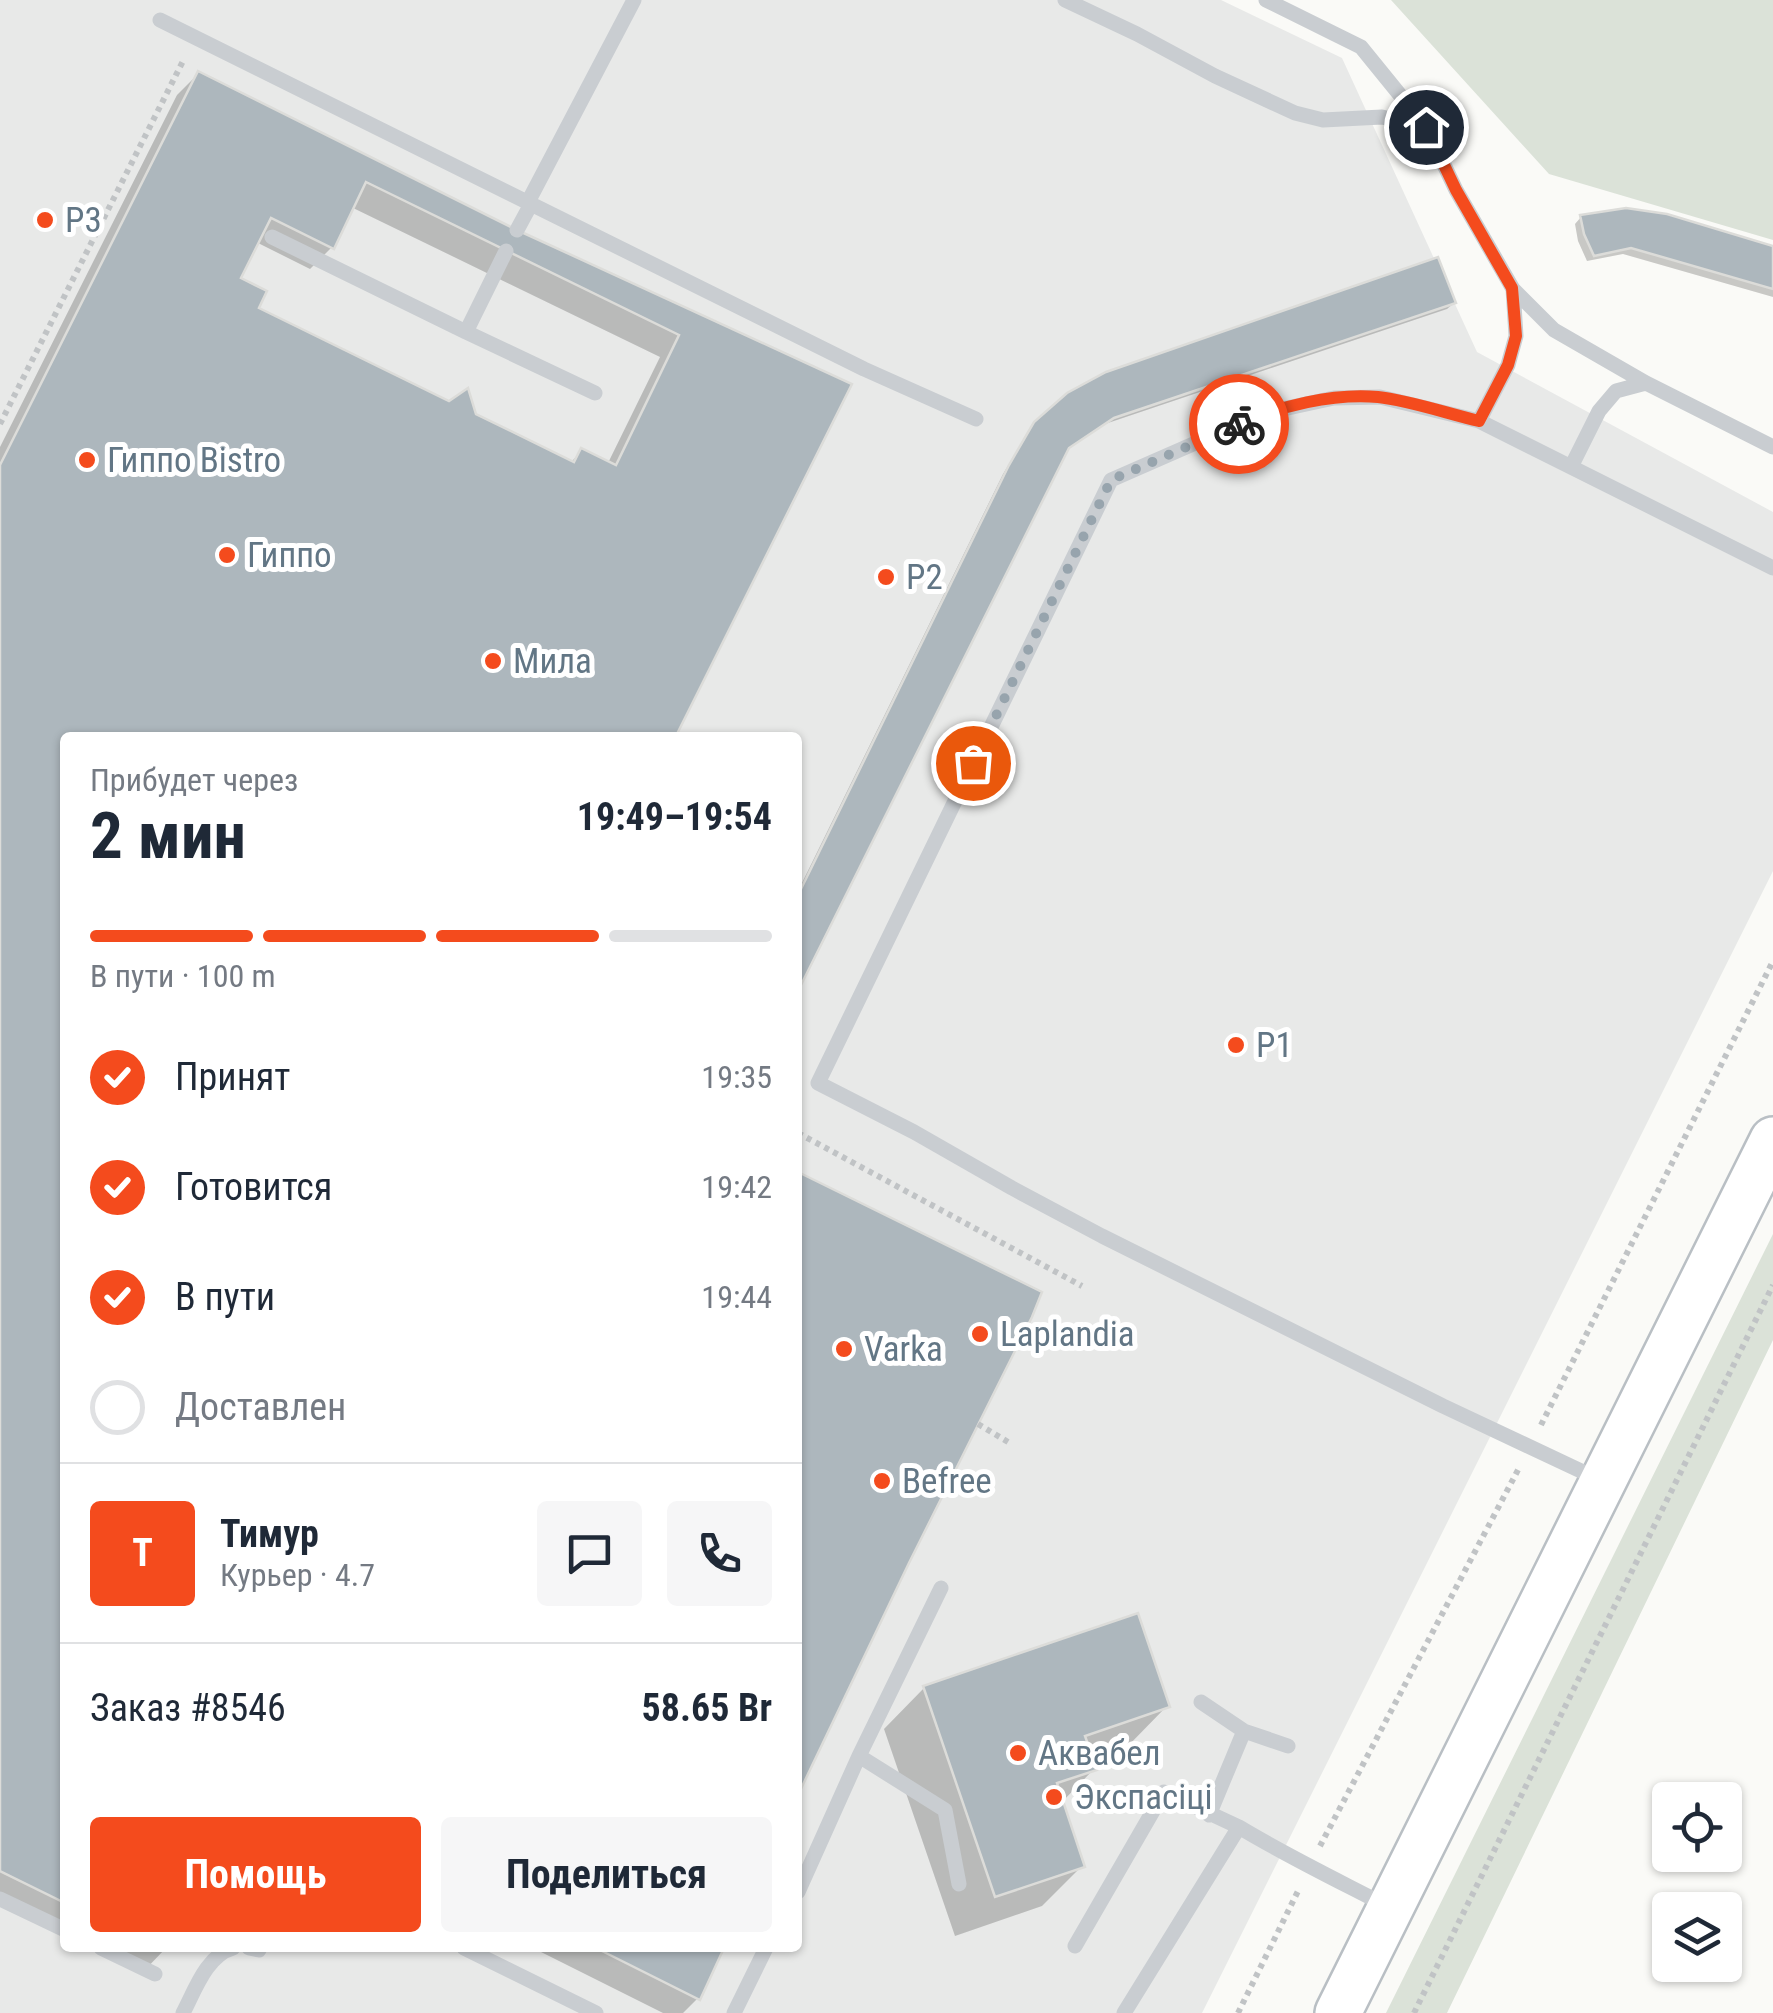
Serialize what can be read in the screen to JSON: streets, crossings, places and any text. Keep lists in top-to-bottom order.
{
  "places": [
    "P3",
    "Гиппо Bistro",
    "Гиппо",
    "P2",
    "Мила",
    "P1",
    "Laplandia",
    "Varka",
    "Befree",
    "Аквабел",
    "Экспасіці"
  ],
  "page": {
    "heading": ["2 мин", "Прибудет через", "19:49–19:54"],
    "panel": [
      "Тимур",
      "Курьер · 4.7",
      "Заказ #8546",
      "58.65 Br"
    ],
    "bar": "В пути · 100 m",
    "list": [
      ["Принят", "19:35"],
      ["Готовится", "19:42"],
      ["В пути", "19:44"],
      "Доставлен"
    ],
    "round": "Т",
    "buttons": ["Помощь", "Поделиться"]
  }
}
